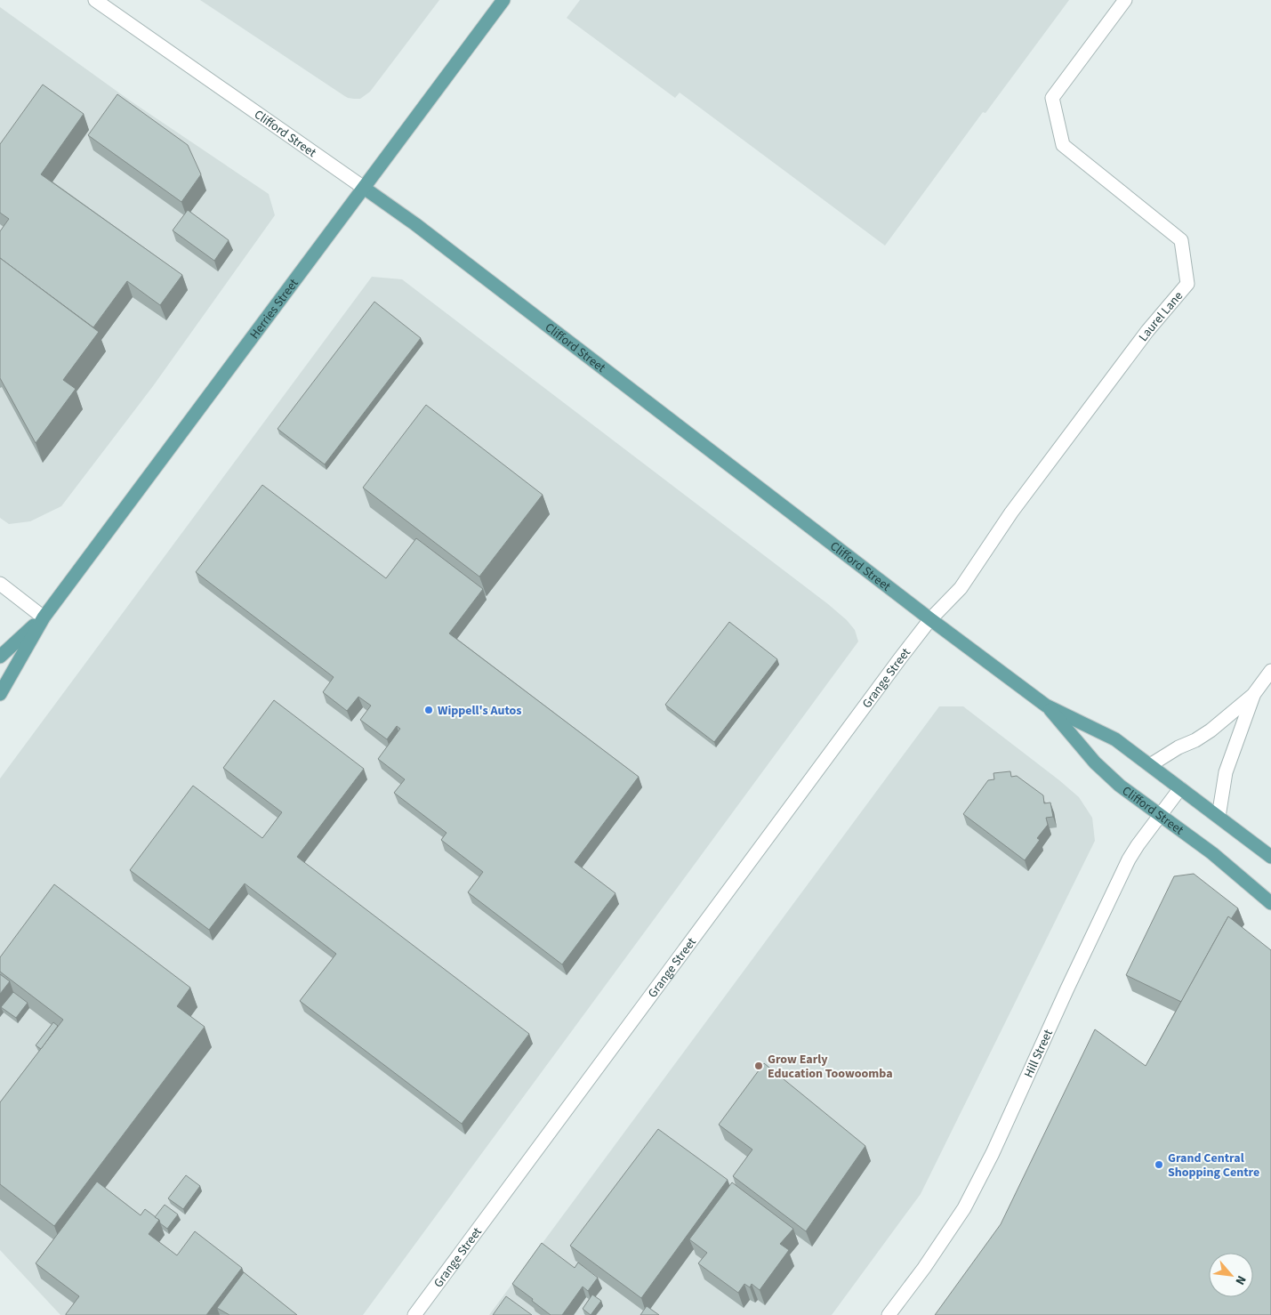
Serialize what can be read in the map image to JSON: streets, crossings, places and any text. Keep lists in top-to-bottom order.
{
  "streets": {
    "main road": ["Clifford Street", "Herries Street"],
    "street": ["Laurel Lane", "Grange Street", "Hill Street"]
  },
  "crossings": [
    ["Clifford Street", "Herries Street"],
    ["Clifford Street", "Laurel Lane"],
    ["Clifford Street", "Grange Street"],
    ["Clifford Street", "Hill Street"],
    ["Laurel Lane", "Grange Street"]
  ],
  "places": ["Wippell's Autos", "Grow Early Education Toowoomba", "Grand Central Shopping Centre"],
  "north": "bottom right"
}
